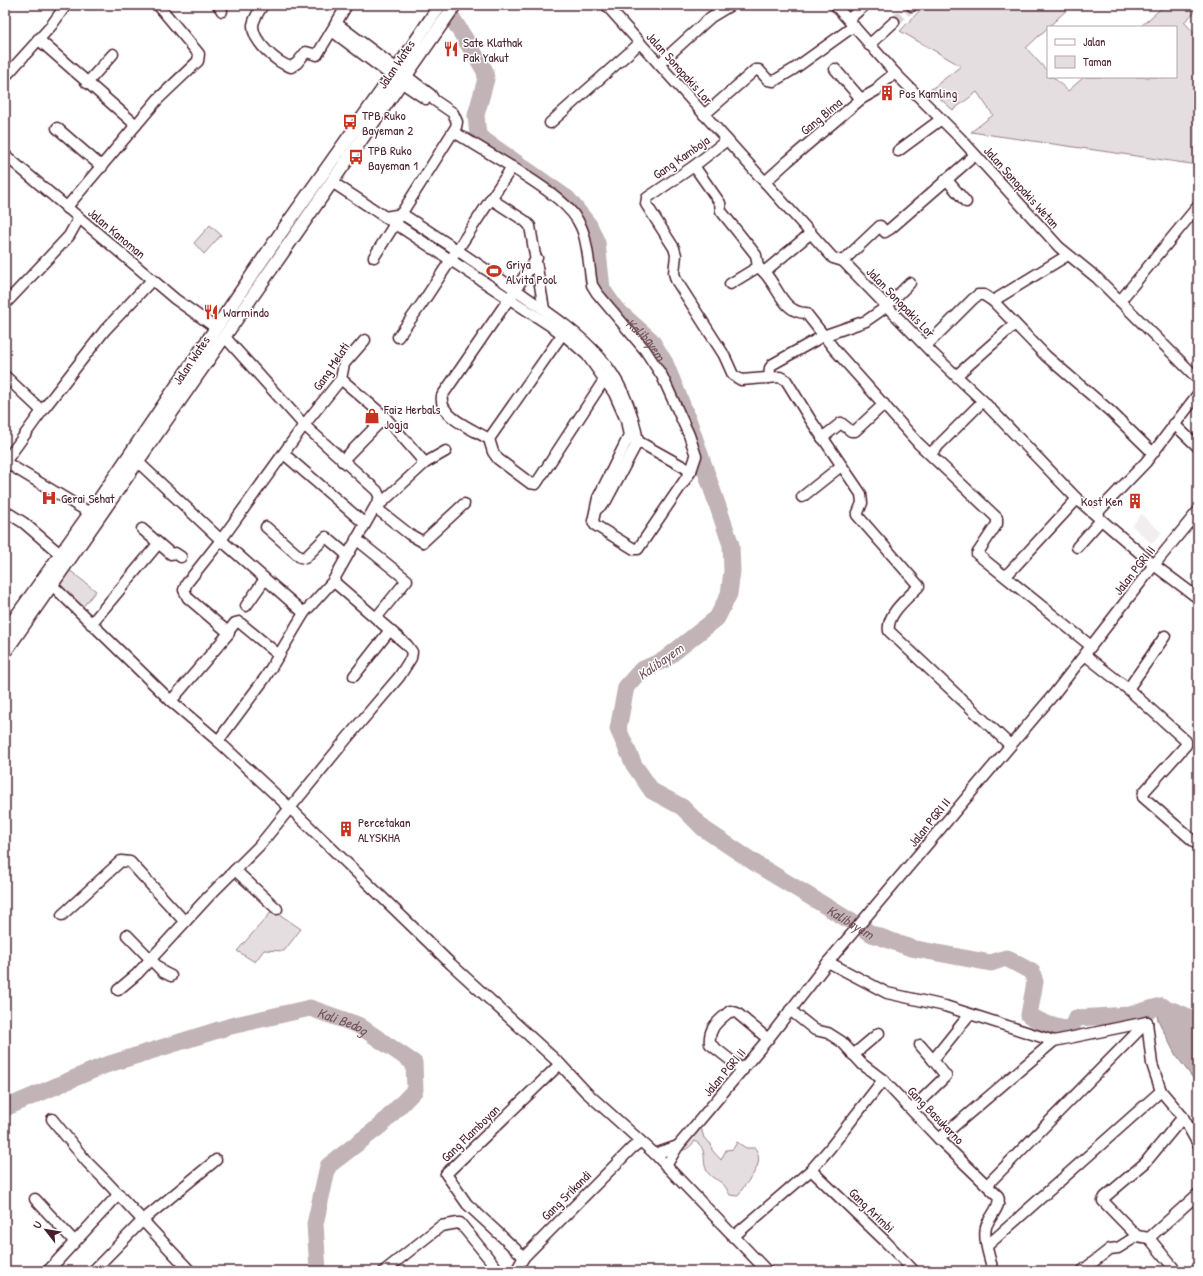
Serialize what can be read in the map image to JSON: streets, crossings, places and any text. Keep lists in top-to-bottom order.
{
  "streets": {
    "main road": ["Jalan Wates"],
    "street": [
      "Jalan Sonopakis Lor",
      "Gang Bima",
      "Gang Kamboja",
      "Jalan Sonopakis Wetan",
      "Jalan Kanoman",
      "Gang Melati",
      "Jalan PGRI II",
      "Gang Basukarno",
      "Gang Flamboyan",
      "Gang Srikandi",
      "Gang Arimbi"
    ]
  },
  "crossings": [
    ["Jalan Wates", "Jalan Kanoman"],
    ["Jalan Sonopakis Lor", "Gang Bima"],
    ["Jalan Sonopakis Lor", "Gang Kamboja"],
    ["Jalan Sonopakis Lor", "Jalan PGRI II"],
    ["Gang Bima", "Jalan Sonopakis Wetan"],
    ["Jalan Kanoman", "Gang Melati"],
    ["Jalan PGRI II", "Gang Basukarno"],
    ["Gang Flamboyan", "Gang Srikandi"]
  ],
  "water": ["Kalibayem", "Kali Bedog"],
  "places": {
    "restaurant": ["Sate Klathak Pak Yakut", "Warmindo"],
    "building": ["Pos Kamling", "Kost Ken", "Percetakan ALYSKHA"],
    "bus stop": ["TPB Ruko Bayeman 2", "TPB Ruko Bayeman 1"],
    "sports": ["Griya Alvita Pool"],
    "shop": ["Faiz Herbals Jogja"],
    "hospital": ["Gerai Sehat"]
  },
  "legend": ["Jalan", "Taman"],
  "north": "top left"
}
